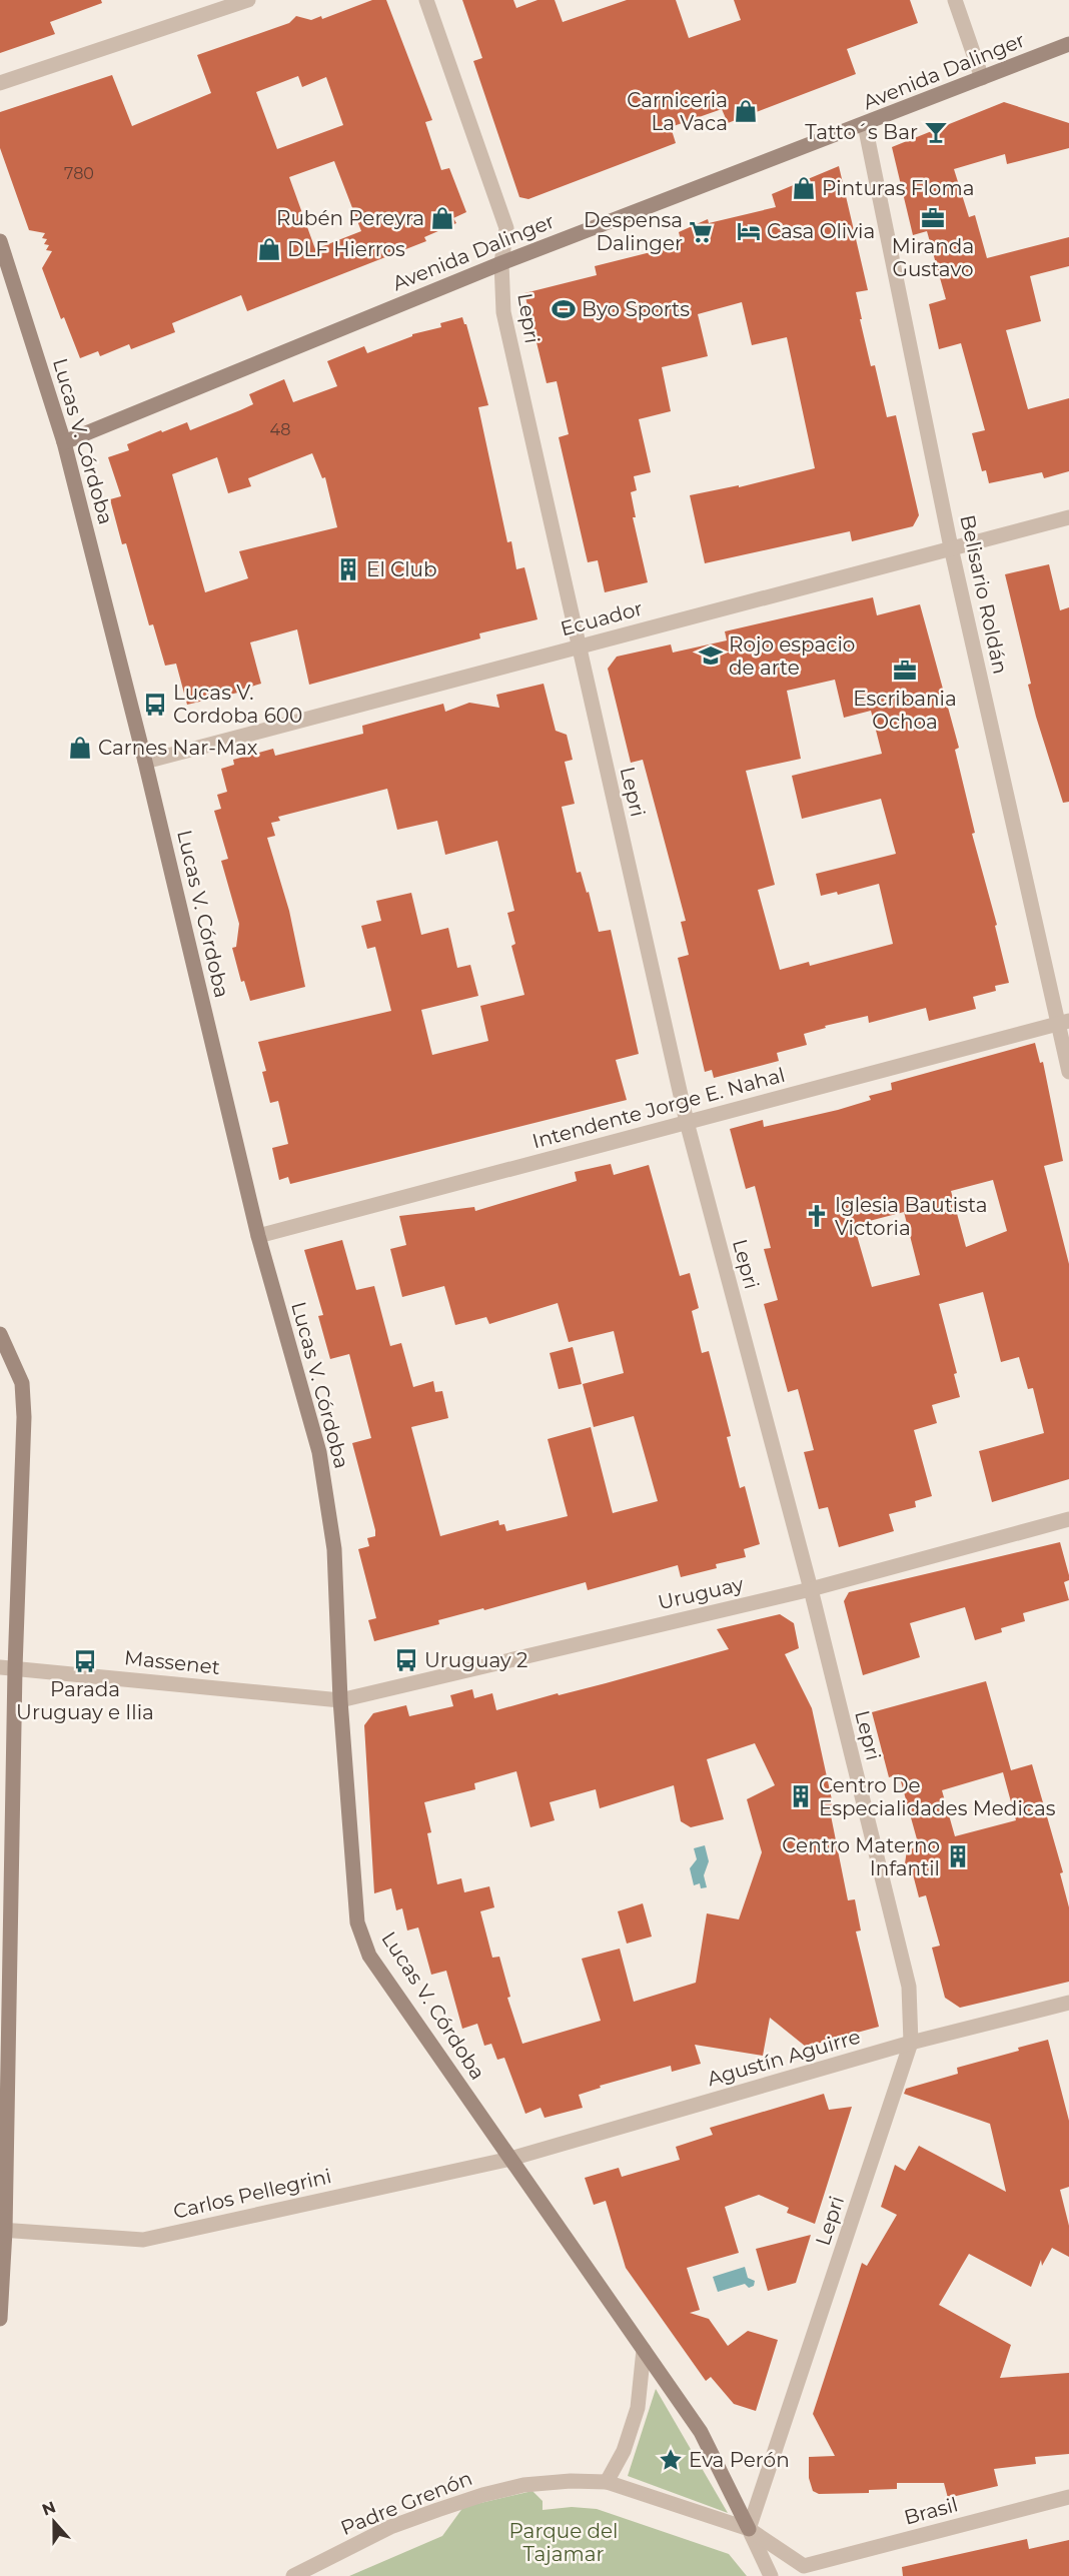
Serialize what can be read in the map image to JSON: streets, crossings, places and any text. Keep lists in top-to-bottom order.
{
  "streets": {
    "street": [
      "Avenida Dalinger",
      "Lepri",
      "Lucas V. Córdoba",
      "Belisario Roldán",
      "Ecuador",
      "Intendente Jorge E. Nahal",
      "Uruguay",
      "Massenet",
      "Agustín Aguirre",
      "Carlos Pellegrini",
      "Padre Grenón",
      "Brasil"
    ]
  },
  "crossings": [
    ["Avenida Dalinger", "Lepri"],
    ["Avenida Dalinger", "Lucas V. Córdoba"],
    ["Avenida Dalinger", "Belisario Roldán"],
    ["Lepri", "Lucas V. Córdoba"],
    ["Lepri", "Ecuador"],
    ["Lepri", "Intendente Jorge E. Nahal"],
    ["Lepri", "Uruguay"],
    ["Lepri", "Agustín Aguirre"],
    ["Lepri", "Padre Grenón"],
    ["Lepri", "Brasil"],
    ["Lucas V. Córdoba", "Ecuador"],
    ["Lucas V. Córdoba", "Intendente Jorge E. Nahal"],
    ["Lucas V. Córdoba", "Uruguay"],
    ["Lucas V. Córdoba", "Massenet"],
    ["Lucas V. Córdoba", "Agustín Aguirre"],
    ["Lucas V. Córdoba", "Carlos Pellegrini"],
    ["Lucas V. Córdoba", "Padre Grenón"],
    ["Lucas V. Córdoba", "Brasil"],
    ["Belisario Roldán", "Ecuador"],
    ["Belisario Roldán", "Intendente Jorge E. Nahal"],
    ["Uruguay", "Massenet"],
    ["Agustín Aguirre", "Carlos Pellegrini"],
    ["Padre Grenón", "Brasil"]
  ],
  "parks": ["Parque del Tajamar"],
  "places": {
    "shop": [
      "Carniceria La Vaca",
      "Pinturas Floma",
      "Rubén Pereyra",
      "DLF Hierros",
      "Carnes Nar-Max"
    ],
    "bar": ["Tatto´s Bar"],
    "office": ["Miranda Gustavo", "Escribania Ochoa"],
    "hotel": ["Casa Olivia"],
    "supermarket": ["Despensa Dalinger"],
    "sports": ["Byo Sports"],
    "building": ["El Club", "Centro De Especialidades Medicas", "Centro Materno Infantil"],
    "school or university": ["Rojo espacio de arte"],
    "bus stop": ["Lucas V. Cordoba 600", "Uruguay 2", "Parada Uruguay e Ilia"],
    "church": ["Iglesia Bautista Victoria"],
    "place": ["Eva Perón"]
  },
  "house_numbers": ["780", "48"],
  "north": "top"
}
